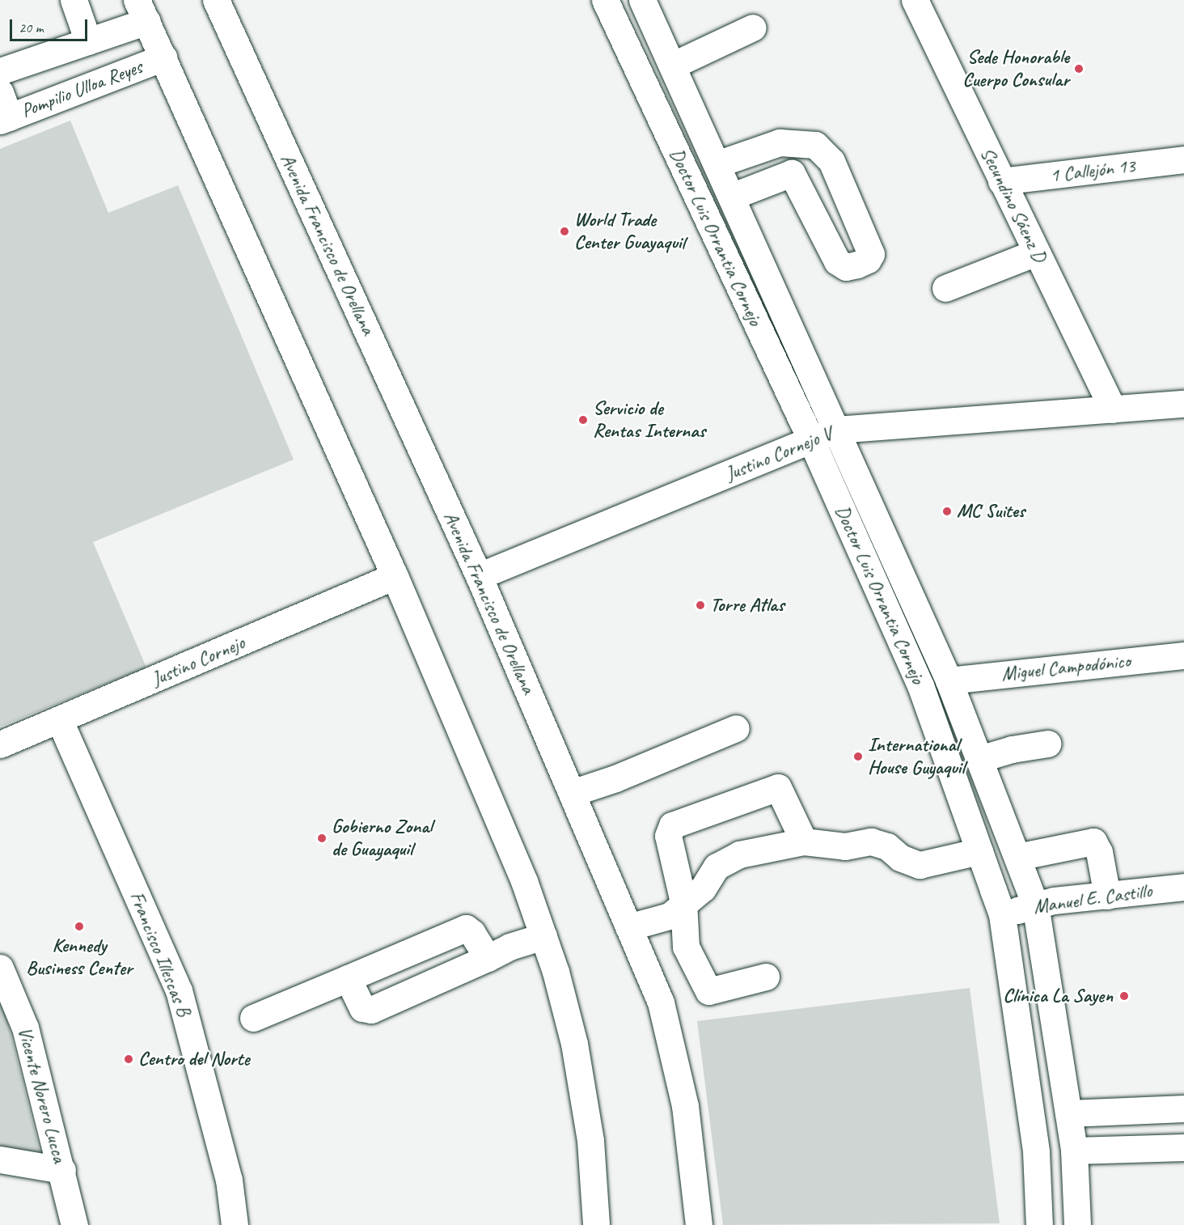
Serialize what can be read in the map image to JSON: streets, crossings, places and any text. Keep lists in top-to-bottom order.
{
  "streets": {
    "street": [
      "Pompilio Ulloa Reyes",
      "1 Callejón 13",
      "Secundino Sáenz D",
      "Doctor Luis Orrantia Cornejo",
      "Avenida Francisco de Orellana",
      "Justino Cornejo V",
      "Justino Cornejo",
      "Miguel Campodónico",
      "Manuel E. Castillo",
      "Francisco Illescas B",
      "Vicente Norero Lucca"
    ]
  },
  "crossings": [
    ["1 Callejón 13", "Secundino Sáenz D"],
    ["Secundino Sáenz D", "Justino Cornejo V"],
    ["Doctor Luis Orrantia Cornejo", "Justino Cornejo V"],
    ["Doctor Luis Orrantia Cornejo", "Miguel Campodónico"],
    ["Doctor Luis Orrantia Cornejo", "Manuel E. Castillo"],
    ["Avenida Francisco de Orellana", "Justino Cornejo V"],
    ["Justino Cornejo", "Francisco Illescas B"]
  ],
  "places": [
    "Sede Honorable Cuerpo Consular",
    "World Trade Center Guayaquil",
    "Servicio de Rentas Internas",
    "MC Suites",
    "Torre Atlas",
    "International House Guyaquil",
    "Gobierno Zonal de Guayaquil",
    "Kennedy Business Center",
    "Clínica La Sayen",
    "Centro del Norte"
  ],
  "scale_bar": "20 m"
}
